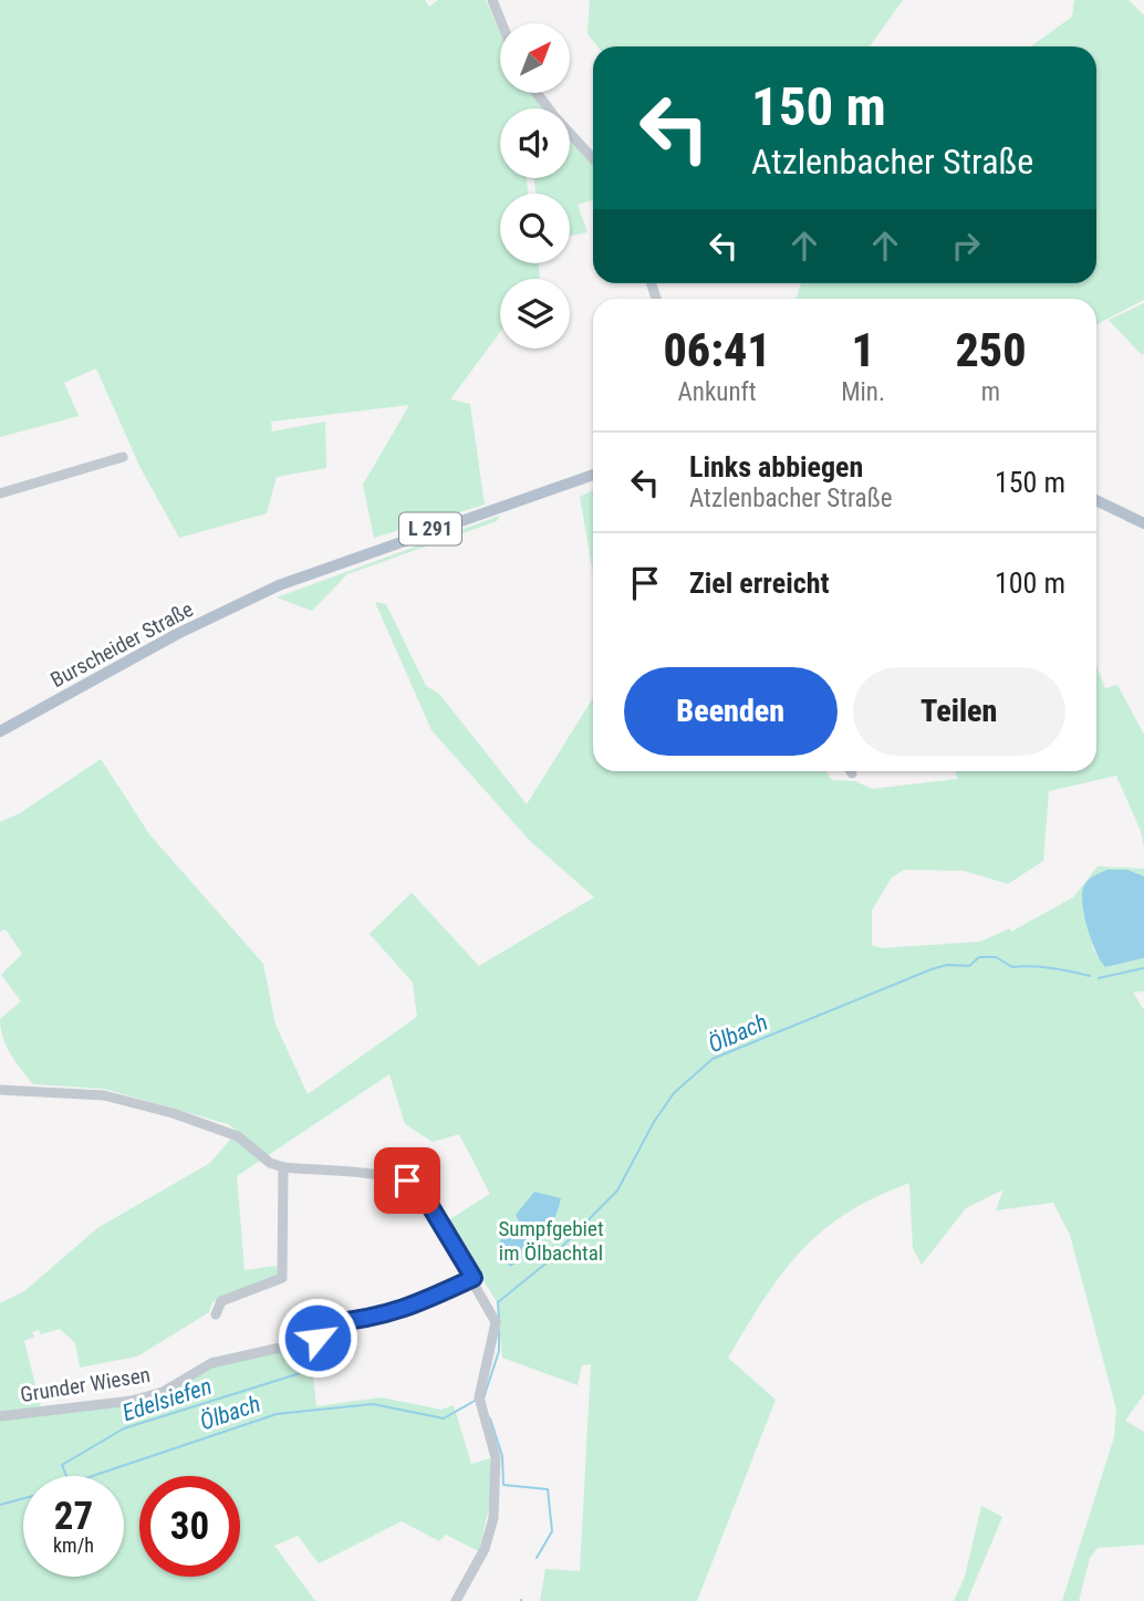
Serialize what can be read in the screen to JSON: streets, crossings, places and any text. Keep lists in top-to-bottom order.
{
  "streets": {
    "main road": ["L 291", "Burscheider Straße"],
    "street": ["Grunder Wiesen"]
  },
  "water": ["Ölbach", "Edelsiefen"],
  "parks": ["Sumpfgebiet im Ölbachtal"],
  "north": "top right",
  "page": {
    "turn": ["150 m", "Atzlenbacher Straße"],
    "eta": [
      "06:41",
      "Ankunft",
      "1",
      "Min.",
      "250",
      "m"
    ],
    "list": [
      {
        "name": "Links abbiegen",
        "note": "Atzlenbacher Straße",
        "value": "150 m"
      },
      {
        "name": "Ziel erreicht",
        "value": "100 m"
      }
    ],
    "buttons": ["Beenden", "Teilen"],
    "speed": "27 km/h",
    "limit": "30"
  }
}
